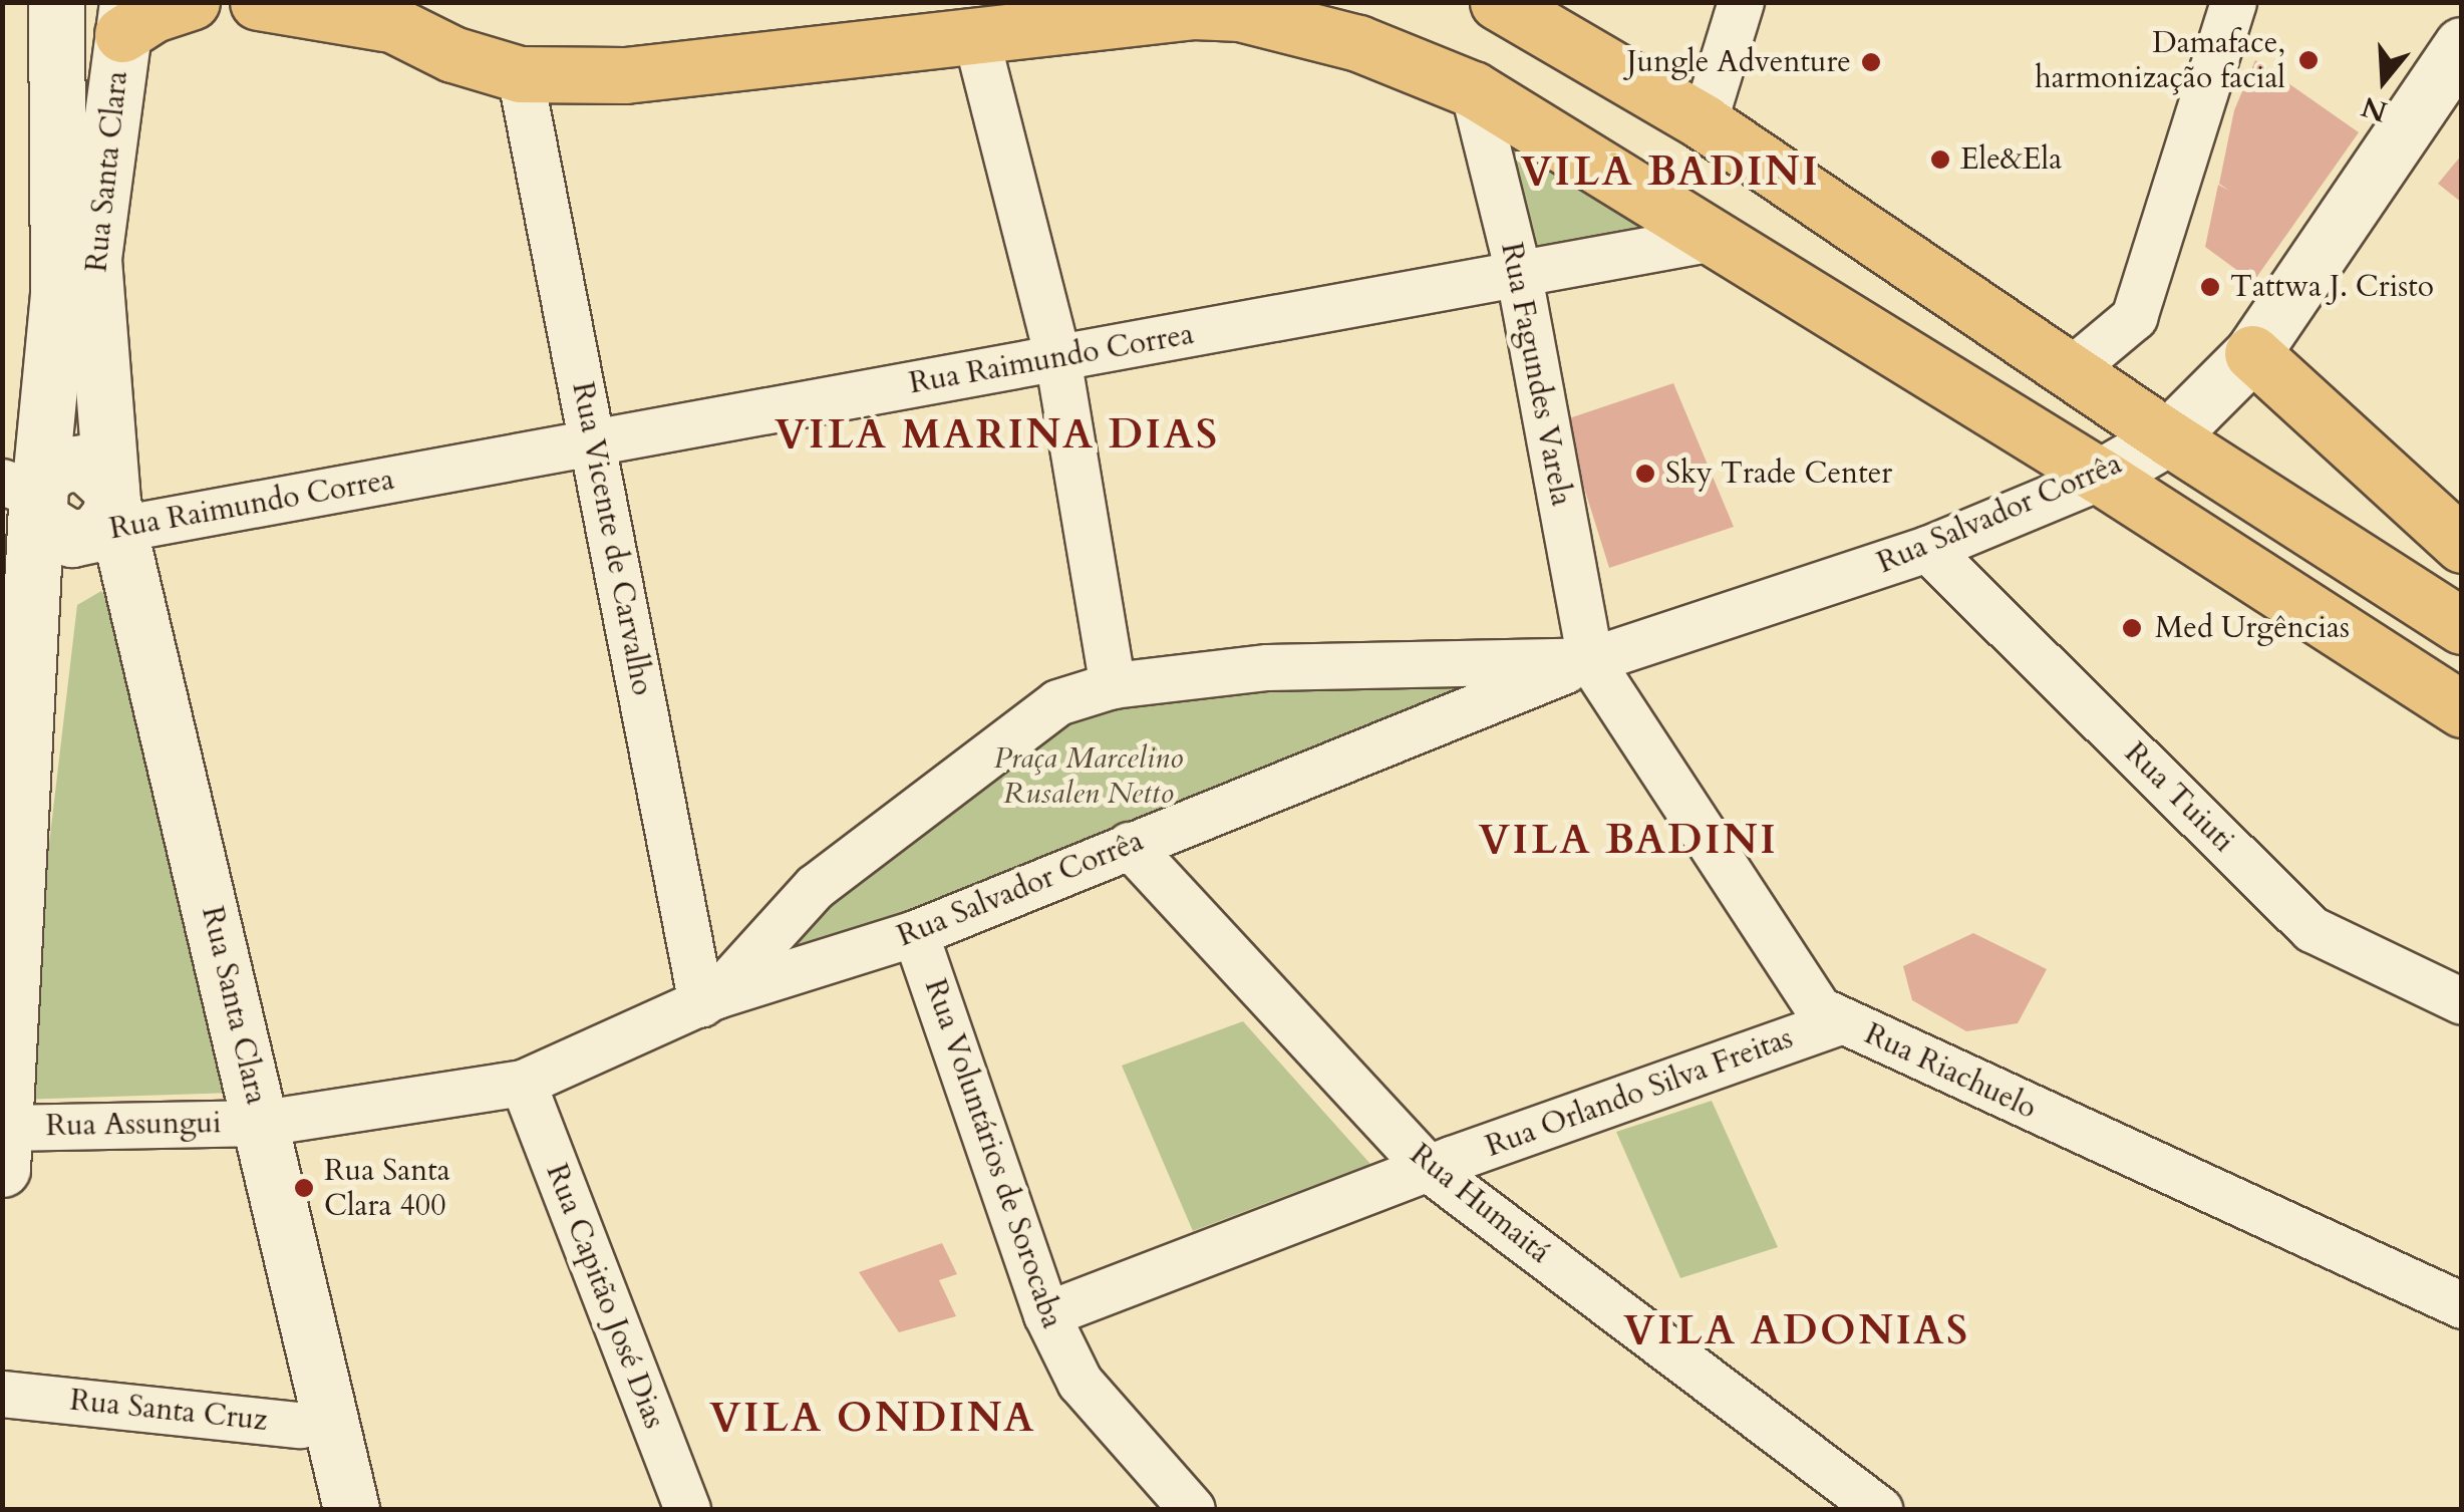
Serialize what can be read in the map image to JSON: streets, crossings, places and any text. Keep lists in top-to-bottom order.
{
  "streets": {
    "main road": ["Rua Santa Clara", "Rua Salvador Corrêa"],
    "street": [
      "Rua Raimundo Correa",
      "Rua Fagundes Varela",
      "Rua Vicente de Carvalho",
      "Rua Tuiuti",
      "Rua Riachuelo",
      "Rua Orlando Silva Freitas",
      "Rua Assungui",
      "Rua Voluntários de Sorocaba",
      "Rua Humaitá",
      "Rua Capitão José Dias",
      "Rua Santa Cruz"
    ]
  },
  "crossings": [
    ["Rua Santa Clara", "Rua Raimundo Correa"],
    ["Rua Santa Clara", "Rua Salvador Corrêa"],
    ["Rua Santa Clara", "Rua Assungui"],
    ["Rua Santa Clara", "Rua Santa Cruz"],
    ["Rua Raimundo Correa", "Rua Fagundes Varela"],
    ["Rua Raimundo Correa", "Rua Vicente de Carvalho"],
    ["Rua Fagundes Varela", "Rua Salvador Corrêa"],
    ["Rua Fagundes Varela", "Rua Riachuelo"],
    ["Rua Salvador Corrêa", "Rua Vicente de Carvalho"],
    ["Rua Salvador Corrêa", "Rua Tuiuti"],
    ["Rua Salvador Corrêa", "Rua Riachuelo"],
    ["Rua Salvador Corrêa", "Rua Assungui"],
    ["Rua Salvador Corrêa", "Rua Voluntários de Sorocaba"],
    ["Rua Salvador Corrêa", "Rua Humaitá"],
    ["Rua Salvador Corrêa", "Rua Capitão José Dias"],
    ["Rua Riachuelo", "Rua Orlando Silva Freitas"],
    ["Rua Orlando Silva Freitas", "Rua Voluntários de Sorocaba"],
    ["Rua Orlando Silva Freitas", "Rua Humaitá"]
  ],
  "districts": [
    "VILA BADINI",
    "VILA MARINA DIAS",
    "VILA BADINI",
    "VILA ADONIAS",
    "VILA ONDINA"
  ],
  "parks": ["Praça Marcelino Rusalen Netto"],
  "places": [
    "Damaface, harmonização facial",
    "Jungle Adventure",
    "Ele&Ela",
    "Tattwa J. Cristo",
    "Sky Trade Center",
    "Med Urgências",
    "Rua Santa Clara 400"
  ],
  "north": "bottom"
}
